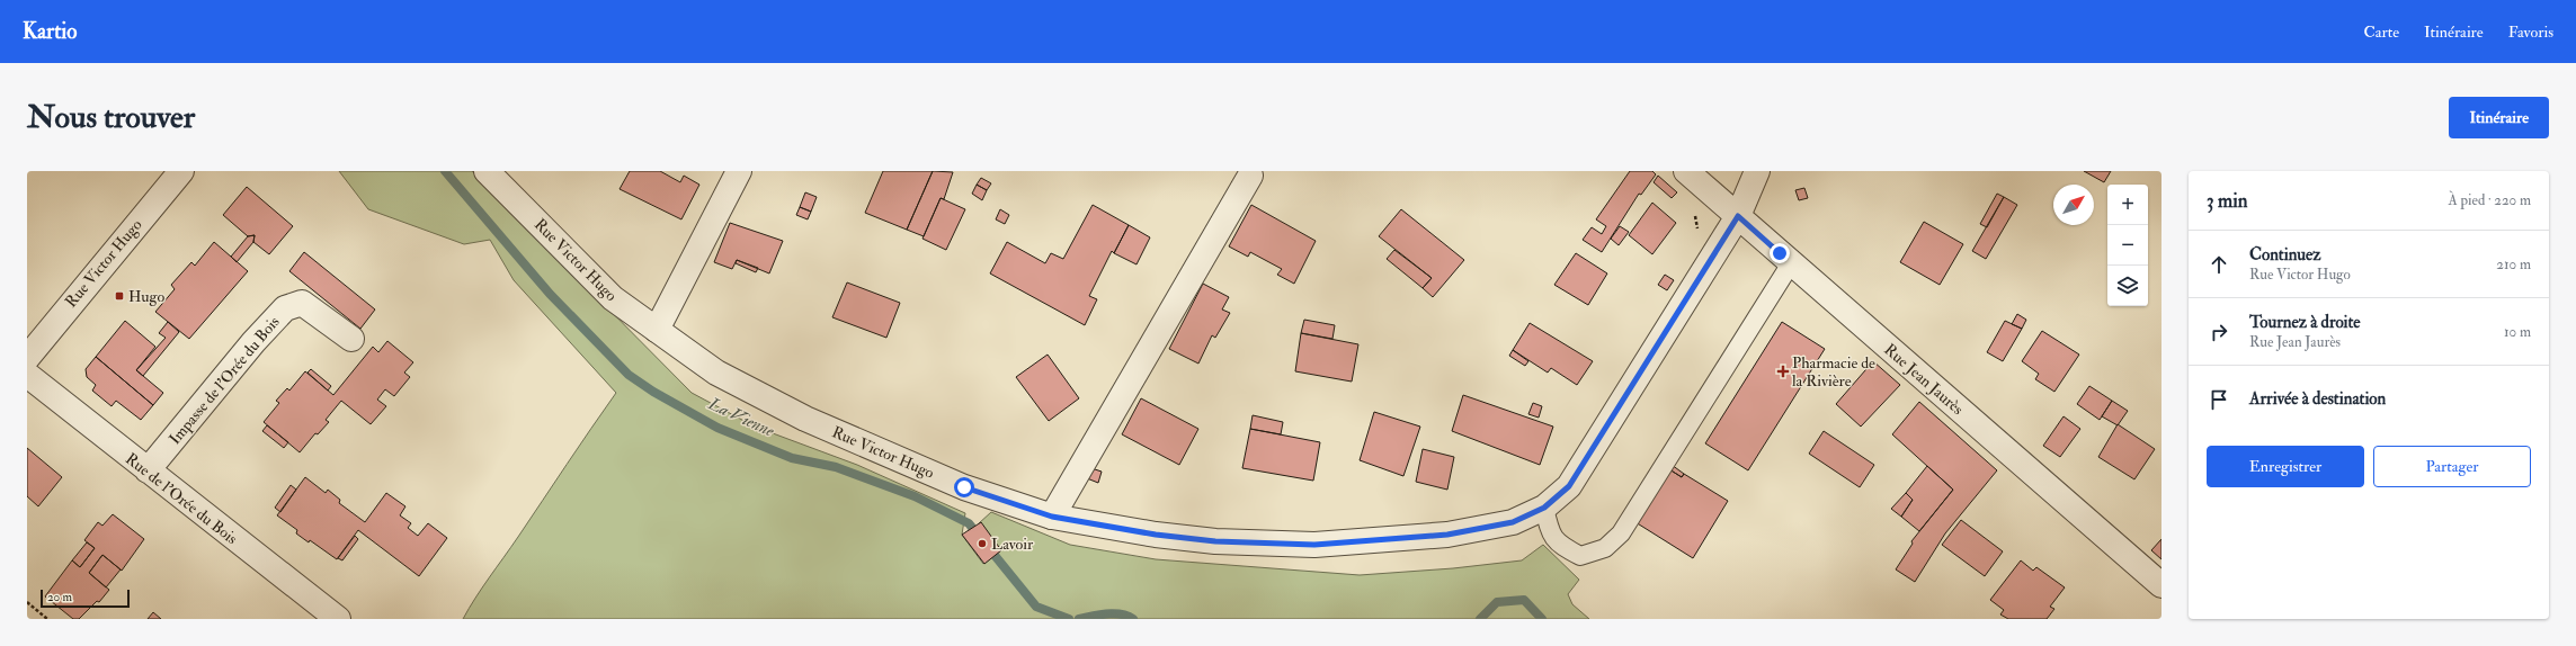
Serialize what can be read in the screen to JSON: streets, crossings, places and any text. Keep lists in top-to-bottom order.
{
  "streets": {
    "street": [
      "Rue Victor Hugo",
      "Rue Jean Jaurès",
      "Impasse de l’Orée du Bois",
      "Rue de l'Orée du Bois"
    ]
  },
  "crossings": [
    ["Rue Victor Hugo", "Rue Jean Jaurès"],
    ["Impasse de l’Orée du Bois", "Rue de l'Orée du Bois"]
  ],
  "water": ["La Vienne"],
  "places": {
    "transit": ["Hugo"],
    "health": ["Pharmacie de la Rivière"],
    "other": ["Lavoir"]
  },
  "scale_bar": "20 m",
  "north": "top right",
  "page": {
    "header": "Kartio",
    "nav": ["Carte", "Itinéraire", "Favoris"],
    "buttons": [
      "Itinéraire",
      ["Enregistrer", "Partager"]
    ],
    "title": "Nous trouver",
    "heading": ["3 min", "À pied · 220 m"],
    "map_buttons": ["+", "−"],
    "list": [
      ["Continuez", "Rue Victor Hugo", "210 m"],
      ["Tournez à droite", "Rue Jean Jaurès", "10 m"],
      "Arrivée à destination"
    ],
    "scale": "20 m"
  }
}
